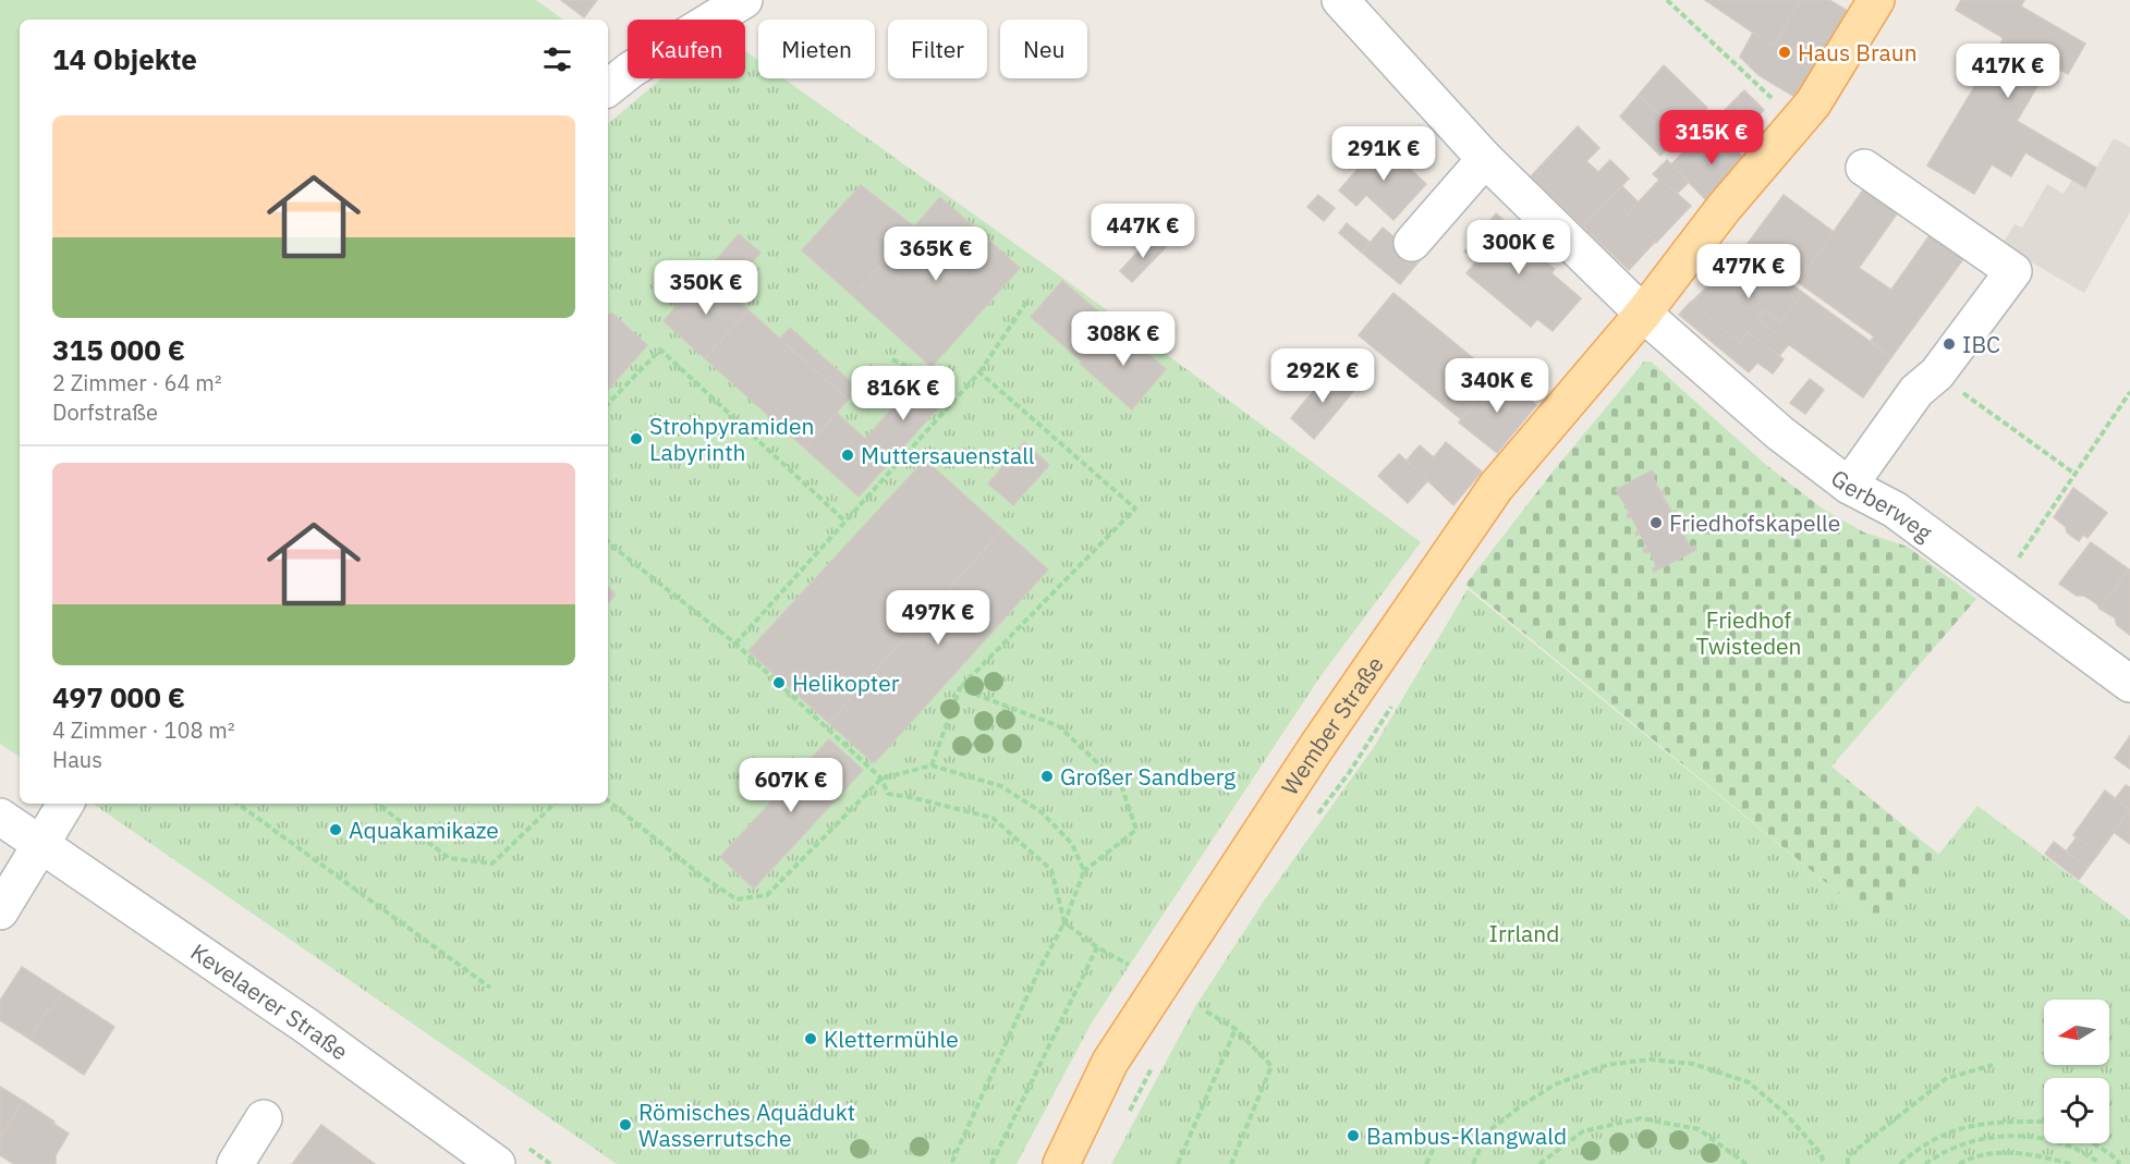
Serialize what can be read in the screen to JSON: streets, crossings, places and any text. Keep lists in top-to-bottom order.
{
  "streets": {
    "main road": ["Wember Straße"],
    "street": ["Gerberweg", "Kevelaerer Straße"]
  },
  "crossings": [
    ["Gerberweg", "Wember Straße"]
  ],
  "parks": ["Friedhof Twisteden", "Irrland"],
  "places": [
    "Haus Braun",
    "IBC",
    "Strohpyramiden Labyrinth",
    "Muttersauenstall",
    "Friedhofskapelle",
    "Helikopter",
    "Großer Sandberg",
    "Aquakamikaze",
    "Klettermühle",
    "Römisches Aquädukt Wasserrutsche",
    "Bambus-Klangwald"
  ],
  "north": "left",
  "page": {
    "chip": [
      "Kaufen",
      "Mieten",
      "Filter",
      "Neu"
    ],
    "heading": "14 Objekte",
    "price": [
      "417K €",
      "315K €",
      "291K €",
      "447K €",
      "300K €",
      "365K €",
      "477K €",
      "350K €",
      "308K €",
      "292K €",
      "340K €",
      "816K €",
      "497K €",
      "607K €"
    ],
    "list": [
      {
        "name": "315 000 €",
        "note": "2 Zimmer · 64 m² · Dorfstraße"
      },
      {
        "name": "497 000 €",
        "note": "4 Zimmer · 108 m² · Haus"
      }
    ]
  }
}
